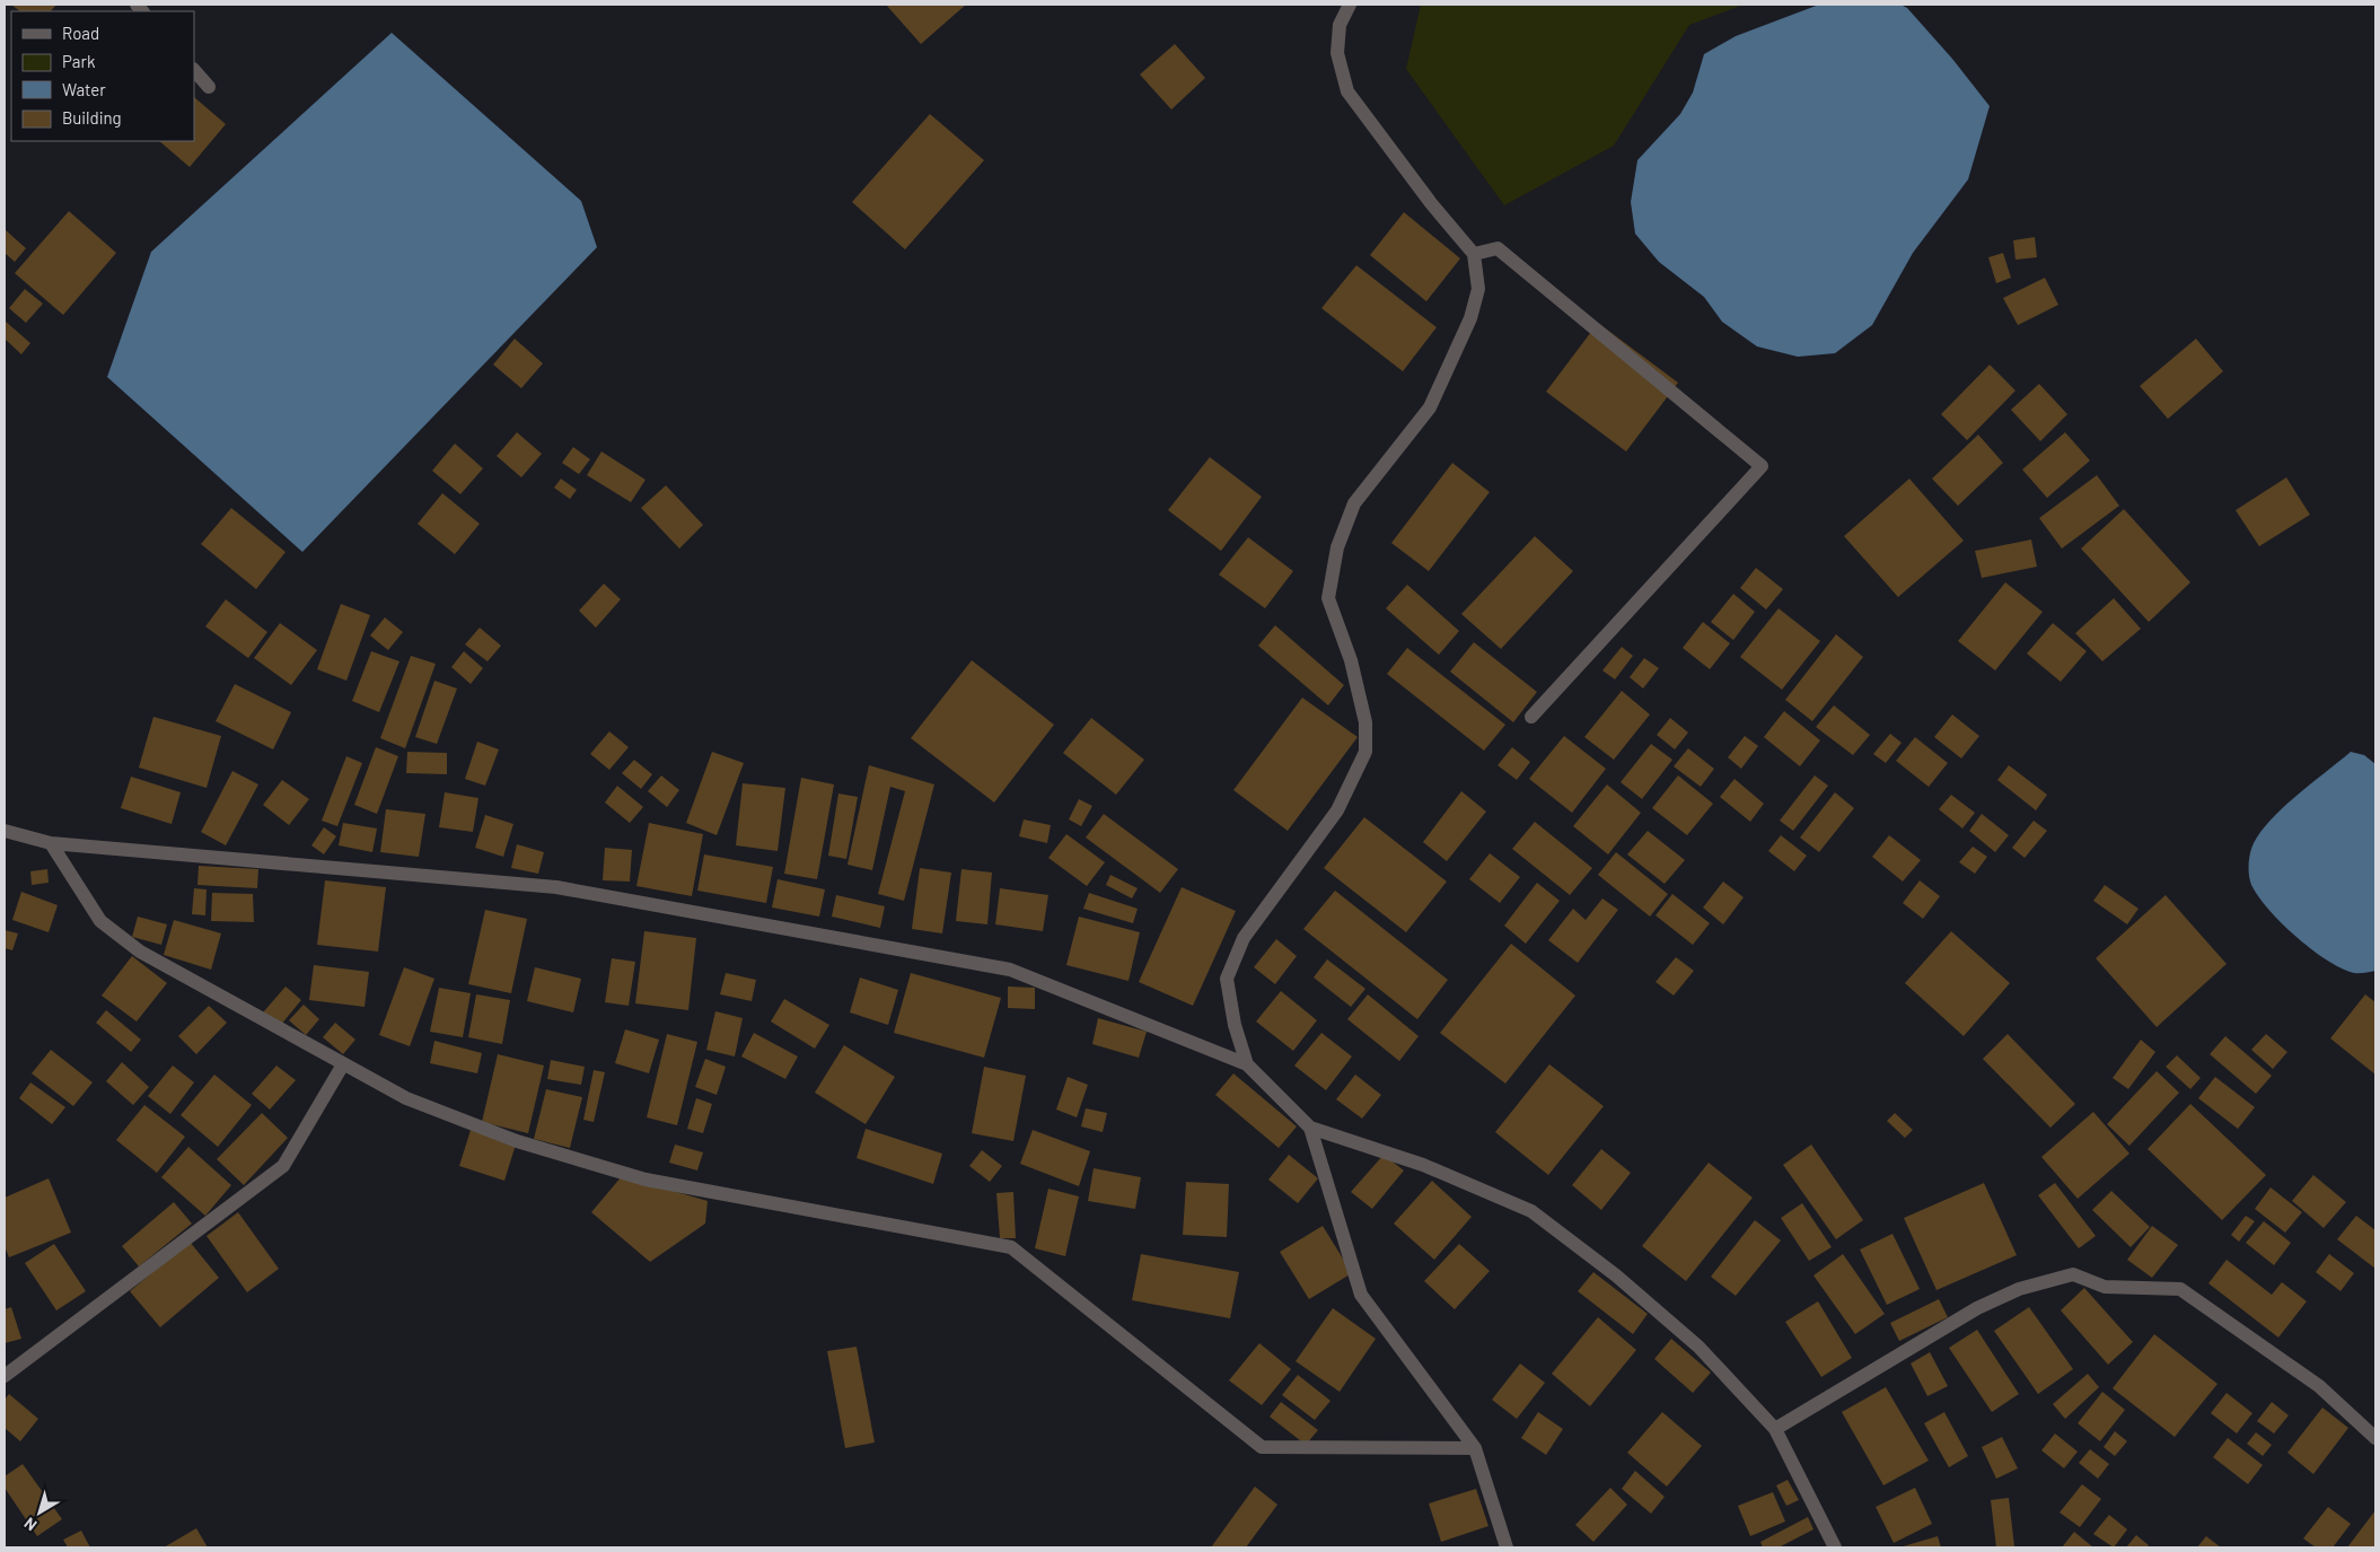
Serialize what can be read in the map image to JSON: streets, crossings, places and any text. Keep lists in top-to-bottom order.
{
  "legend": [
    "Road",
    "Park",
    "Water",
    "Building"
  ],
  "north": "bottom left"
}
